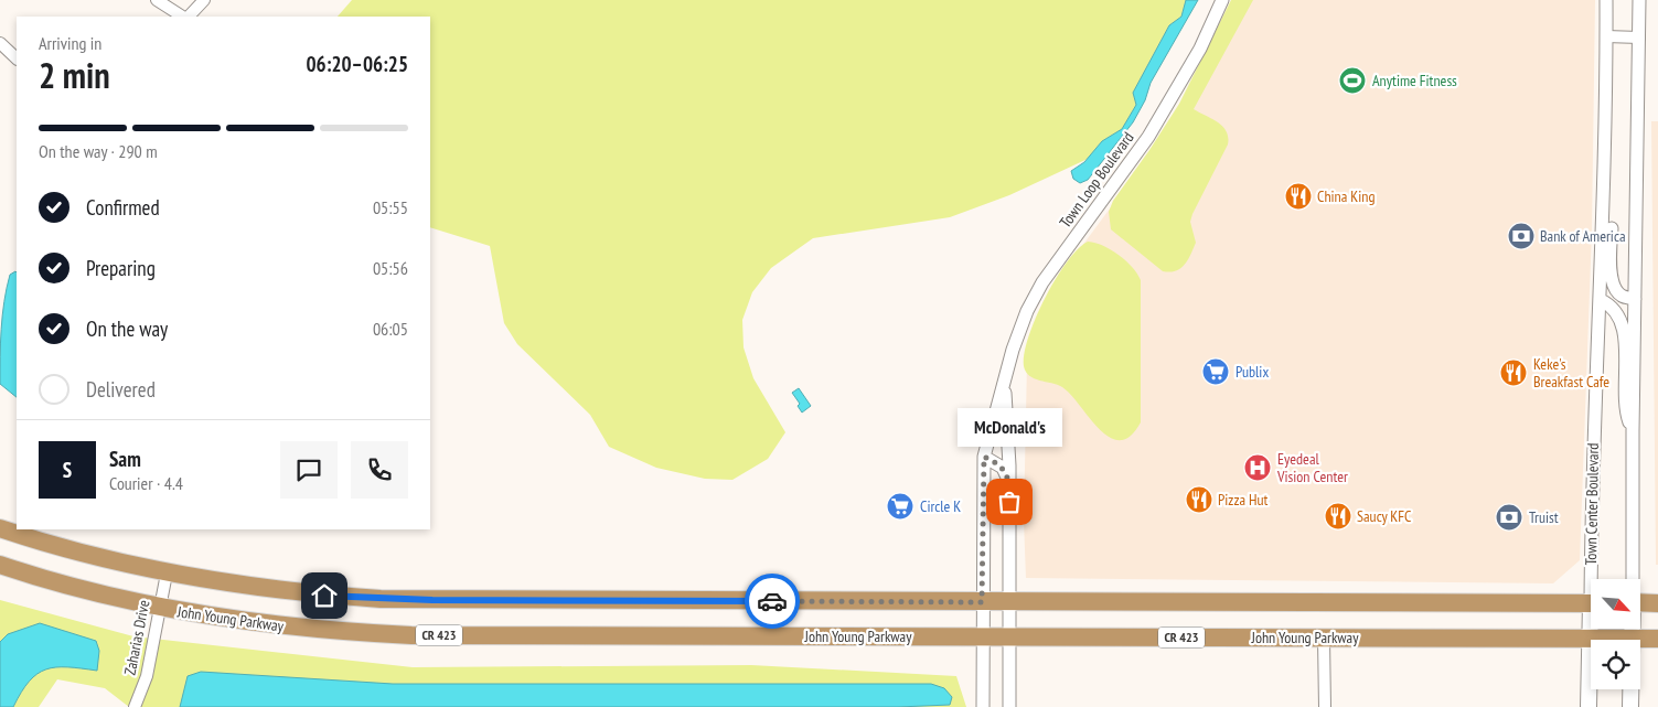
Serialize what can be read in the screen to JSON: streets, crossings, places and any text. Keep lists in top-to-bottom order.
{
  "streets": {
    "highway": ["John Young Parkway", "CR 423"],
    "main road": ["Town Center Boulevard"],
    "street": ["Town Loop Boulevard", "Zaharias Drive"]
  },
  "crossings": [
    ["Town Loop Boulevard", "John Young Parkway"],
    ["Town Center Boulevard", "John Young Parkway"],
    ["John Young Parkway", "Zaharias Drive"]
  ],
  "places": {
    "sports": ["Anytime Fitness"],
    "restaurant": [
      "China King",
      "Keke's Breakfast Cafe",
      "Pizza Hut",
      "Saucy KFC"
    ],
    "bank": ["Bank of America", "Truist"],
    "supermarket": ["Publix", "Circle K"],
    "hospital": ["Eyedeal Vision Center"],
    "other": ["McDonald's"]
  },
  "north": "bottom right",
  "page": {
    "heading": ["2 min", "Arriving in", "06:20–06:25"],
    "panel": ["Sam", "Courier · 4.4"],
    "bar": "On the way · 290 m",
    "list": [
      ["Confirmed", "05:55"],
      ["Preparing", "05:56"],
      ["On the way", "06:05"],
      "Delivered"
    ],
    "bubble": "McDonald's",
    "round": "S"
  }
}
